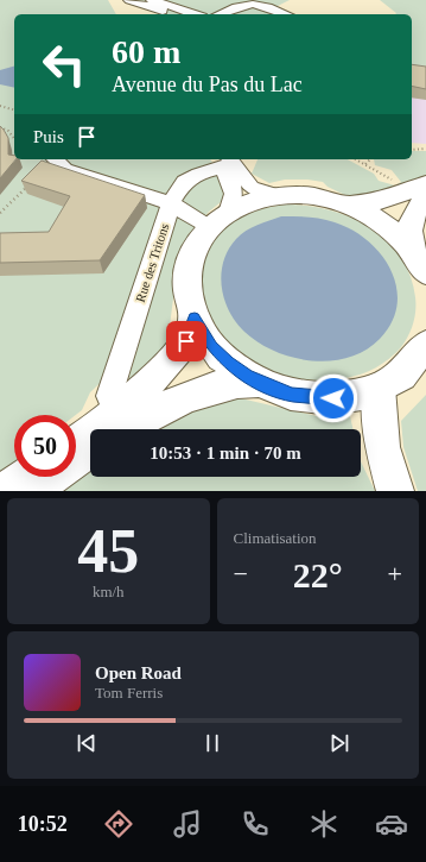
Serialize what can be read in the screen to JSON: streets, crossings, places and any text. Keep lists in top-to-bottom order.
{
  "streets": {
    "street": ["Rue des Tritons"]
  },
  "page": {
    "turn": ["60 m", "Avenue du Pas du Lac"],
    "then": "Puis",
    "limit": "50",
    "trip": "10:53 · 1 min · 70 m",
    "tile": [
      ["45", "km/h"],
      "Climatisation"
    ],
    "heat": ["−", "22°", "+"],
    "song": ["Open Road", "Tom Ferris"],
    "tabs": "10:52"
  }
}
